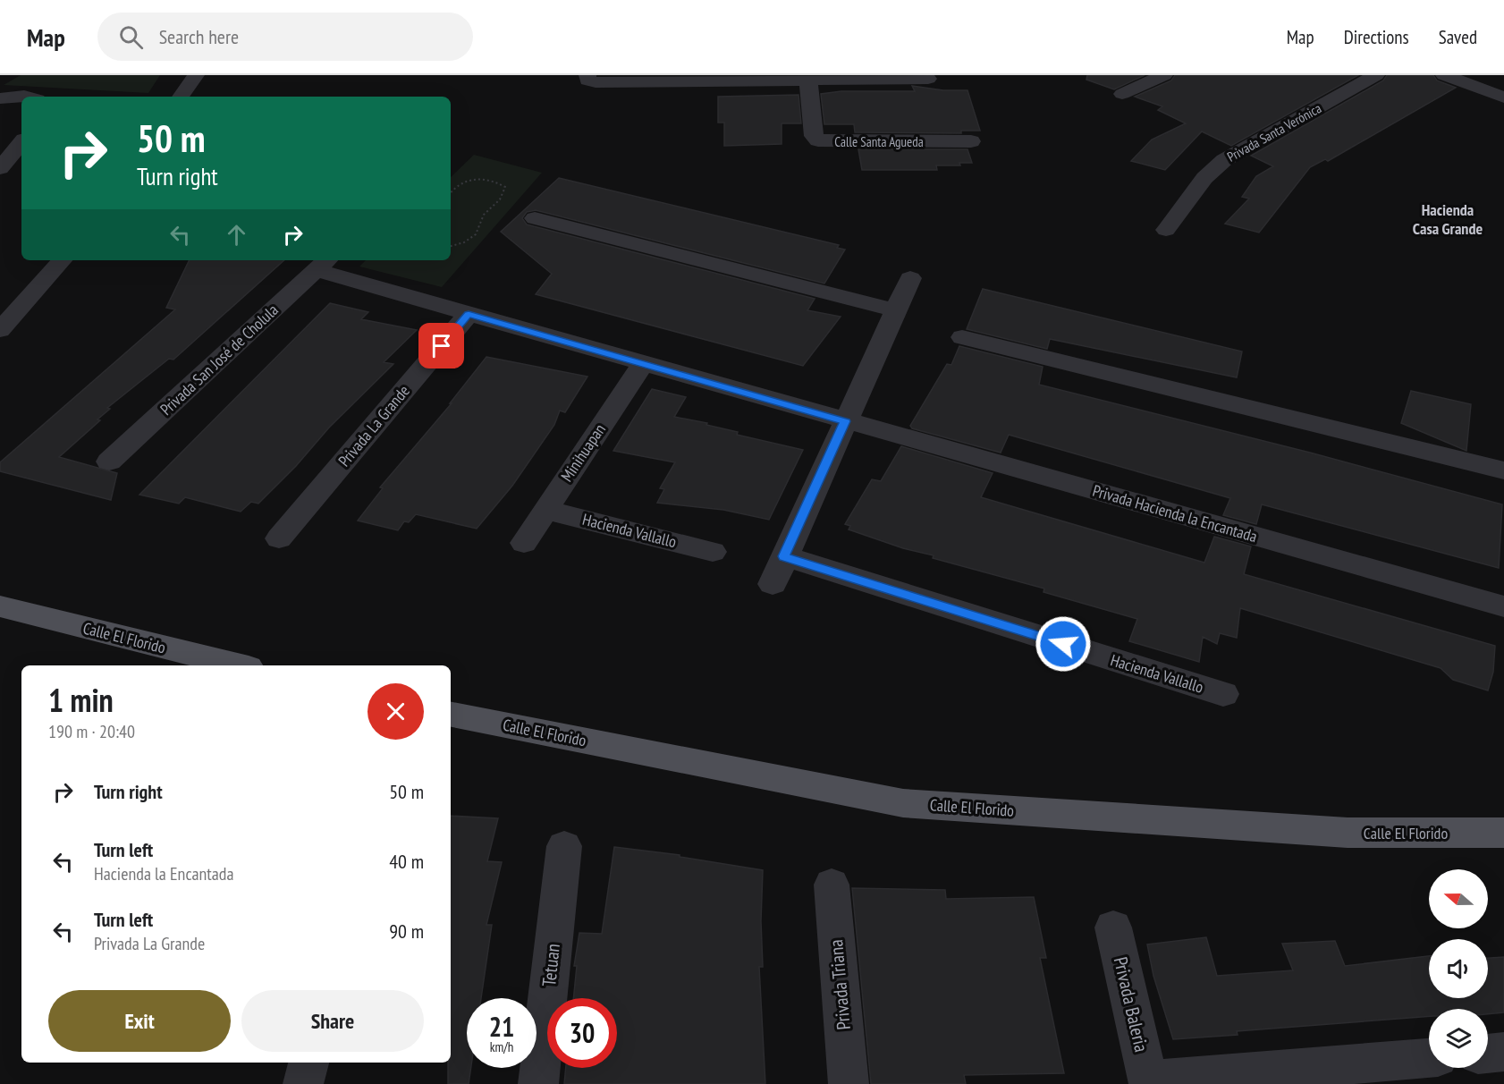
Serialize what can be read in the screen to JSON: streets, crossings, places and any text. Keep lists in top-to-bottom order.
{
  "streets": {
    "main road": ["Calle El Florido"],
    "street": [
      "Privada Santa Verónica",
      "Calle Santa Agueda",
      "Privada San José de Cholula",
      "Privada La Grande",
      "Minihuapan",
      "Privada Hacienda la Encantada",
      "Hacienda Vallallo",
      "Tetuan",
      "Privada Triana",
      "Privada Baleria"
    ]
  },
  "crossings": [
    ["Privada San José de Cholula", "Privada Hacienda la Encantada"],
    ["Privada La Grande", "Privada Hacienda la Encantada"],
    ["Minihuapan", "Privada Hacienda la Encantada"],
    ["Minihuapan", "Hacienda Vallallo"]
  ],
  "districts": ["Hacienda Casa Grande"],
  "north": "left",
  "page": {
    "header": "Map",
    "search": "Search here",
    "nav": ["Map", "Directions", "Saved"],
    "turn": ["50 m", "Turn right"],
    "heading": ["1 min", "190 m · 20:40"],
    "list": [
      {
        "name": "Turn right",
        "value": "50 m"
      },
      {
        "name": "Turn left",
        "note": "Hacienda la Encantada",
        "value": "40 m"
      },
      {
        "name": "Turn left",
        "note": "Privada La Grande",
        "value": "90 m"
      }
    ],
    "buttons": ["Exit", "Share"],
    "speed": "21 km/h",
    "limit": "30"
  }
}
